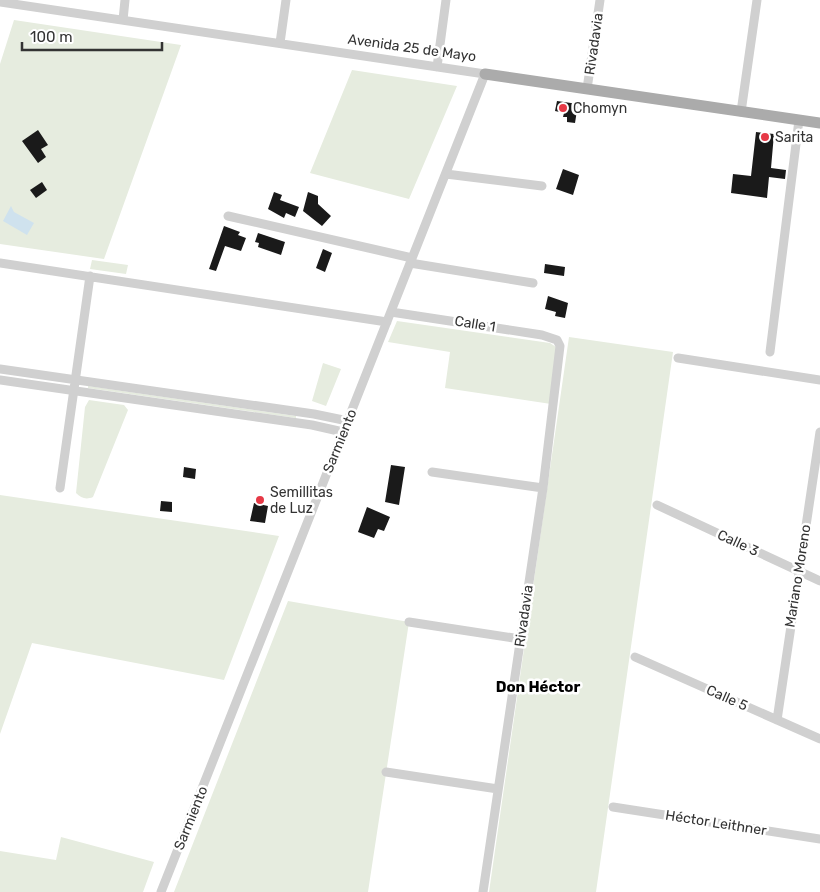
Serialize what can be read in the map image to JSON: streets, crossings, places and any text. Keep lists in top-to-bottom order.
{
  "streets": {
    "main road": ["Avenida 25 de Mayo"],
    "street": [
      "Rivadavia",
      "Calle 1",
      "Sarmiento",
      "Calle 3",
      "Mariano Moreno",
      "Calle 5",
      "Héctor Leithner"
    ]
  },
  "crossings": [
    ["Rivadavia", "Avenida 25 de Mayo"],
    ["Rivadavia", "Calle 1"],
    ["Avenida 25 de Mayo", "Sarmiento"],
    ["Calle 1", "Sarmiento"],
    ["Calle 3", "Mariano Moreno"],
    ["Mariano Moreno", "Calle 5"]
  ],
  "districts": ["Don Héctor"],
  "places": ["Chomyn", "Sarita", "Semillitas de Luz"],
  "scale_bar": "100 m"
}
